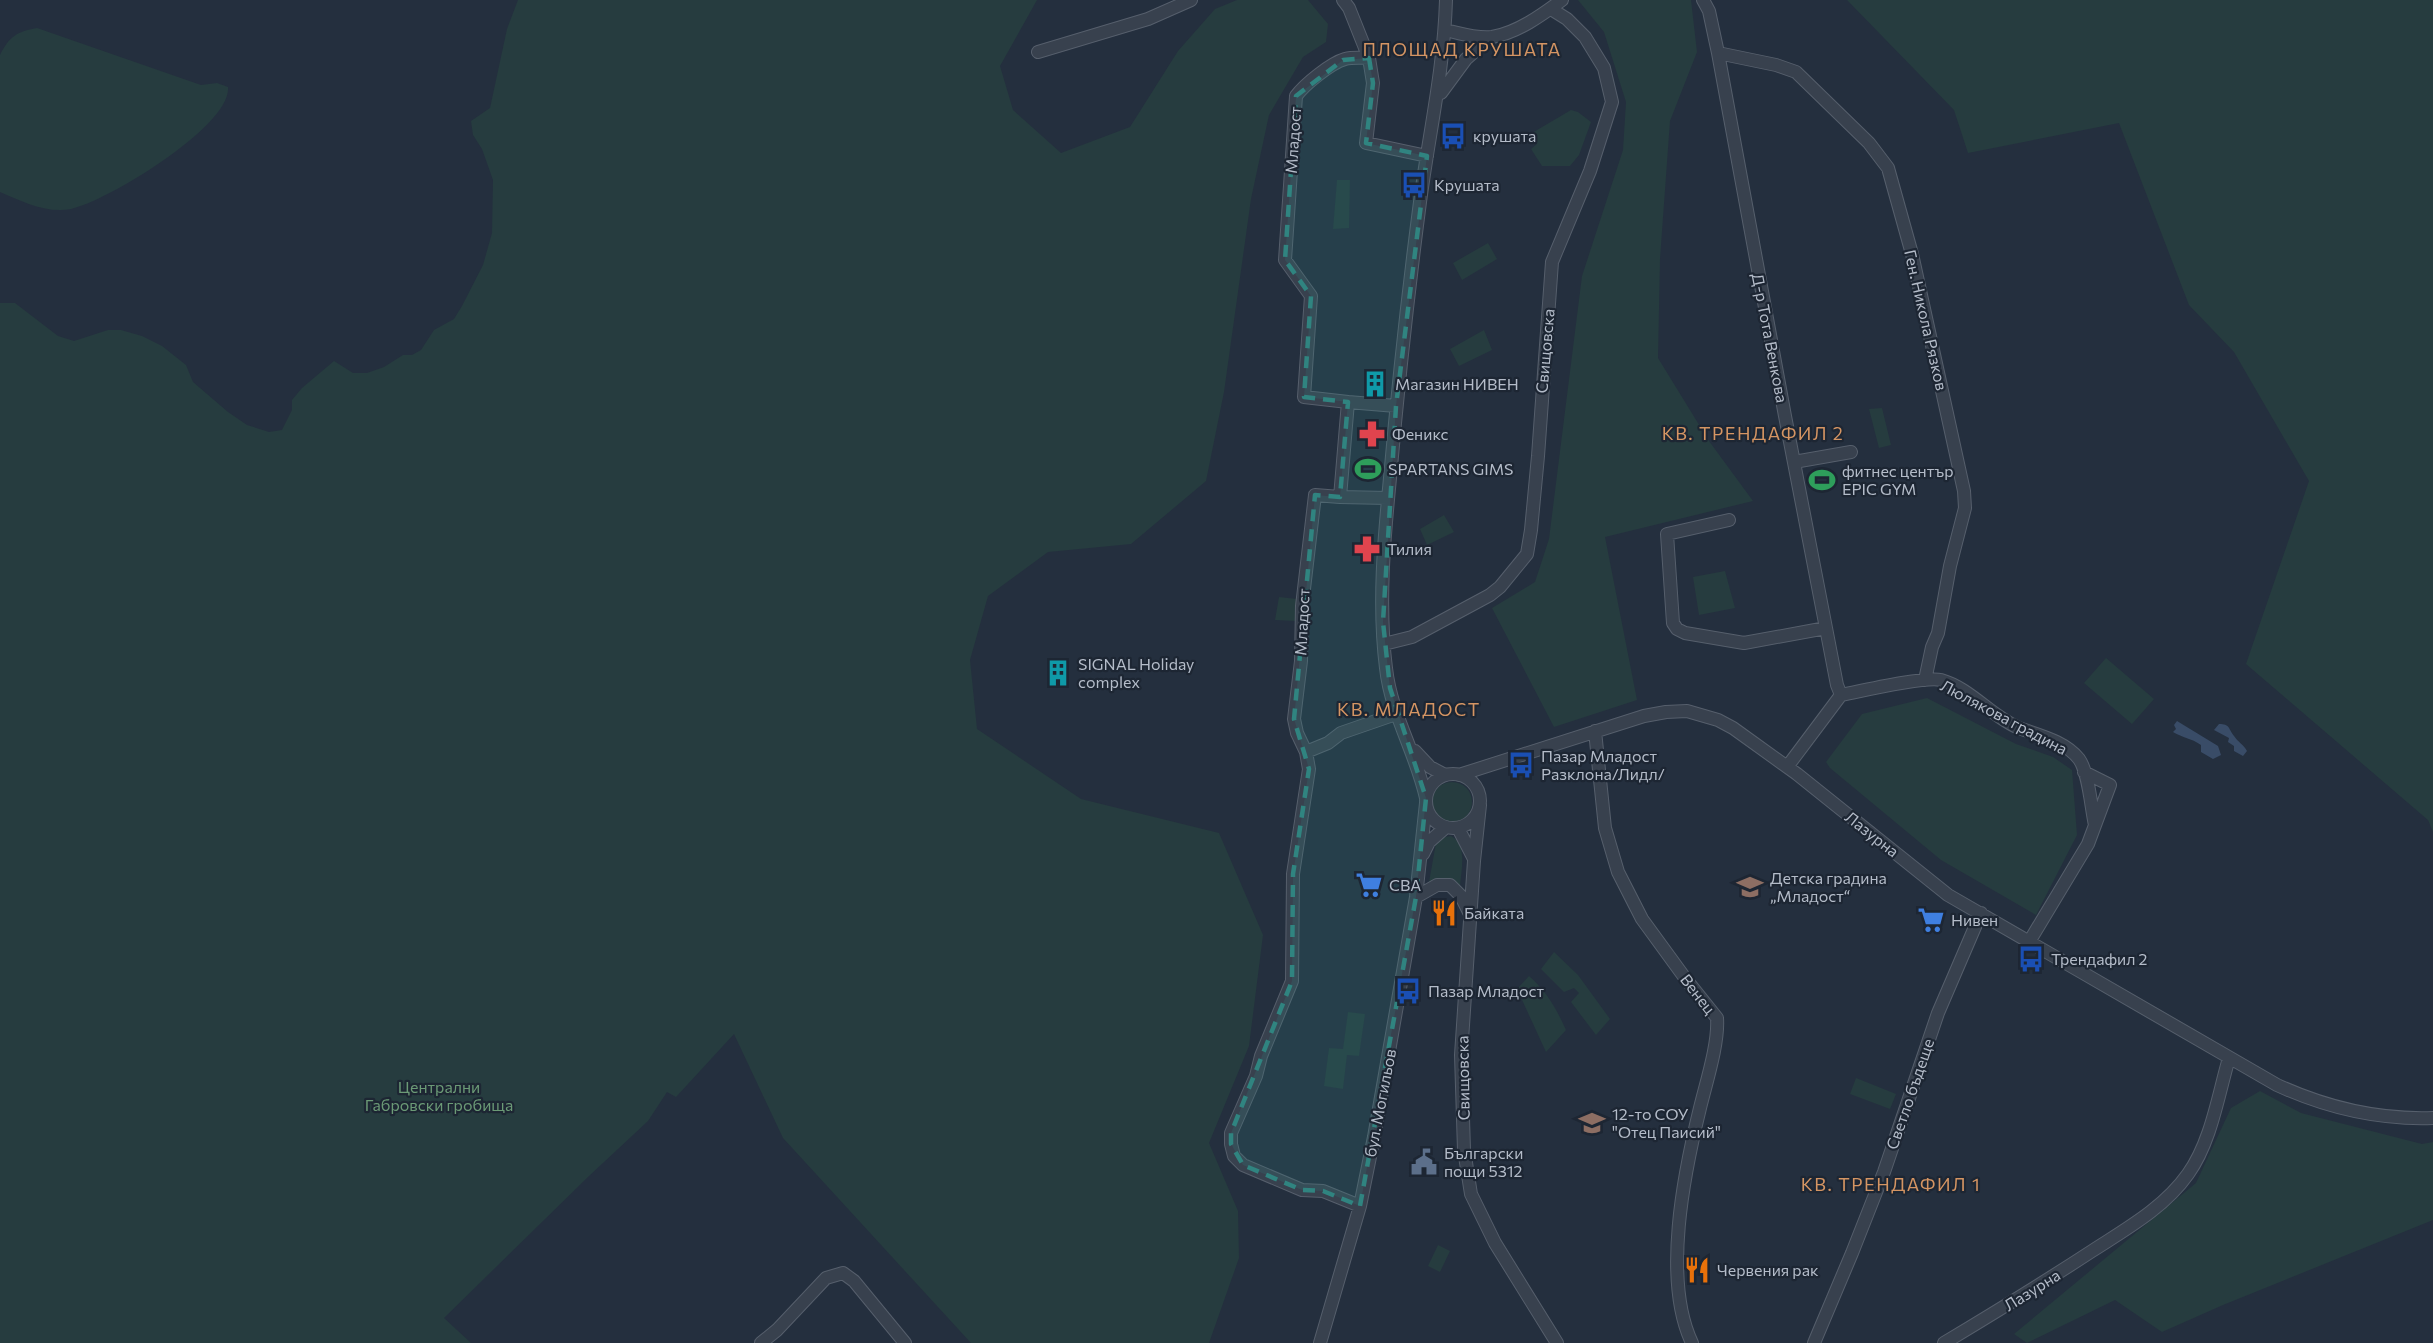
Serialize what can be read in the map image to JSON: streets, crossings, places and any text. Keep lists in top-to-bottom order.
{
  "streets": {
    "street": [
      "Младост",
      "Ген. Никола Рязков",
      "Д-р Тота Венкова",
      "Свищовска",
      "Люлякова градина",
      "Лазурна",
      "Венец",
      "Светло бъдеще",
      "бул. Могильов"
    ]
  },
  "crossings": [
    ["Младост", "бул. Могильов"],
    ["Ген. Никола Рязков", "Д-р Тота Венкова"],
    ["Ген. Никола Рязков", "Люлякова градина"],
    ["Д-р Тота Венкова", "Люлякова градина"],
    ["Свищовска", "Лазурна"],
    ["Свищовска", "бул. Могильов"],
    ["Лазурна", "Венец"],
    ["Лазурна", "Светло бъдеще"],
    ["Лазурна", "бул. Могильов"]
  ],
  "districts": [
    "ПЛОЩАД КРУШАТА",
    "КВ. ТРЕНДАФИЛ 2",
    "КВ. МЛАДОСТ",
    "КВ. ТРЕНДАФИЛ 1"
  ],
  "parks": ["Централни Габровски гробища"],
  "places": {
    "bus stop": [
      "крушата",
      "Крушата",
      "Пазар Младост Разклона/Лидл/",
      "Трендафил 2",
      "Пазар Младост"
    ],
    "building": ["Магазин НИВЕН", "SIGNAL Holiday complex"],
    "pharmacy": ["Феникс", "Тилия"],
    "sports": ["SPARTANS GIMS", "фитнес център EPIC GYM"],
    "supermarket": ["CBA", "Нивен"],
    "school or university": ["Детска градина „Младост“", "12-то СОУ \"Отец Паисий\""],
    "restaurant": ["Байката", "Червения рак"],
    "public building": ["Български пощи 5312"]
  }
}
